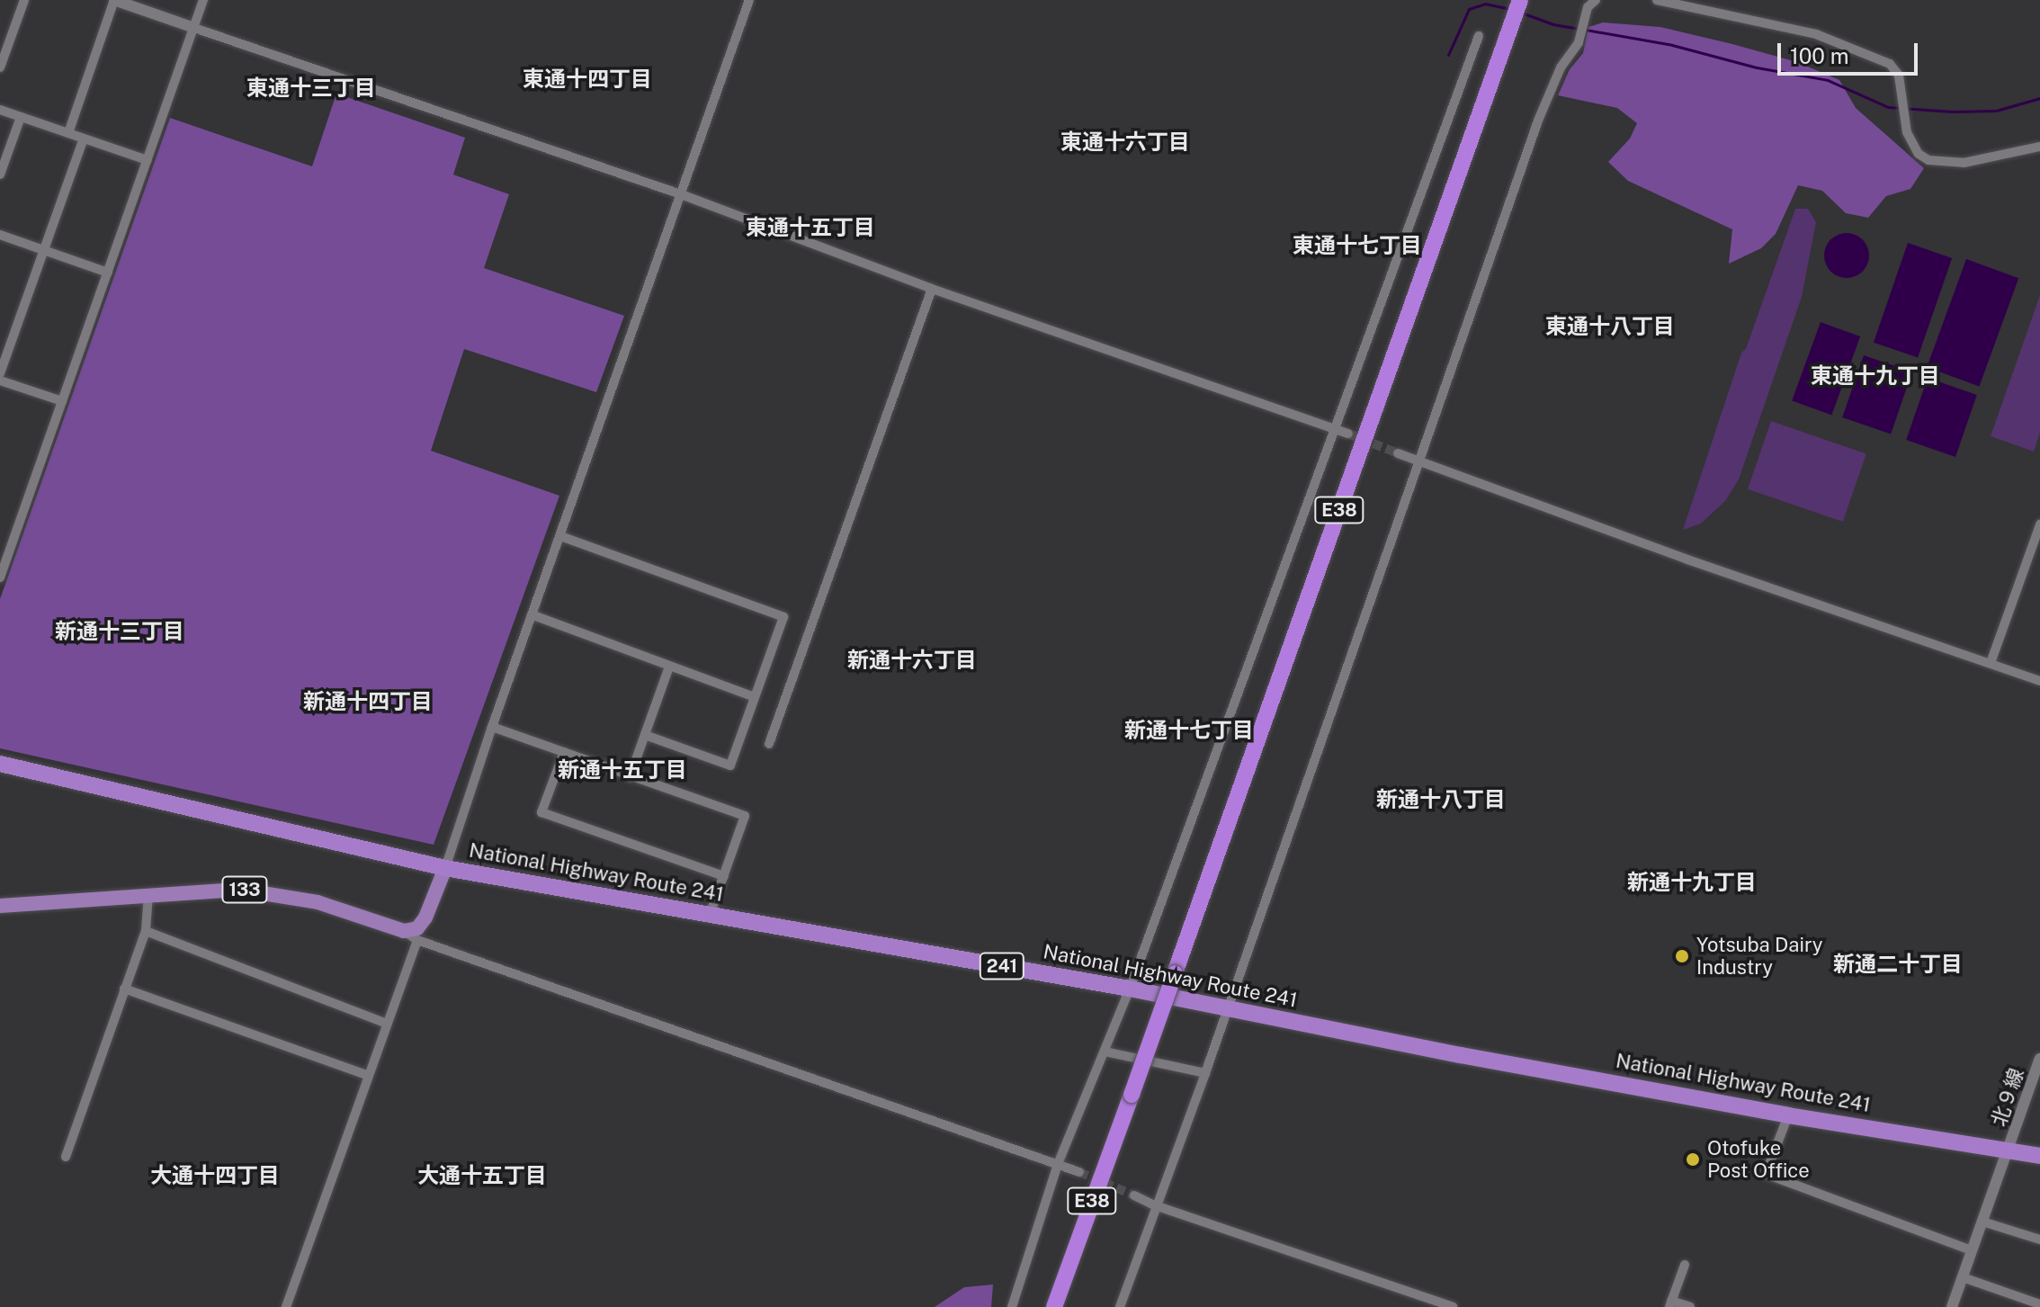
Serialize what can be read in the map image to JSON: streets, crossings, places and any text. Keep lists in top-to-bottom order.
{
  "streets": {
    "highway": ["E38", "National Highway Route 241", "241"],
    "main road": ["133"],
    "street": ["北９線"]
  },
  "crossings": [
    ["National Highway Route 241", "北９線"]
  ],
  "districts": [
    "東通十四丁目",
    "東通十三丁目",
    "東通十六丁目",
    "東通十五丁目",
    "東通十七丁目",
    "東通十八丁目",
    "東通十九丁目",
    "新通十三丁目",
    "新通十六丁目",
    "新通十四丁目",
    "新通十七丁目",
    "新通十五丁目",
    "新通十八丁目",
    "新通十九丁目",
    "新通二十丁目",
    "大通十四丁目",
    "大通十五丁目"
  ],
  "places": ["Yotsuba Dairy Industry", "Otofuke Post Office"],
  "scale_bar": "100 m"
}
